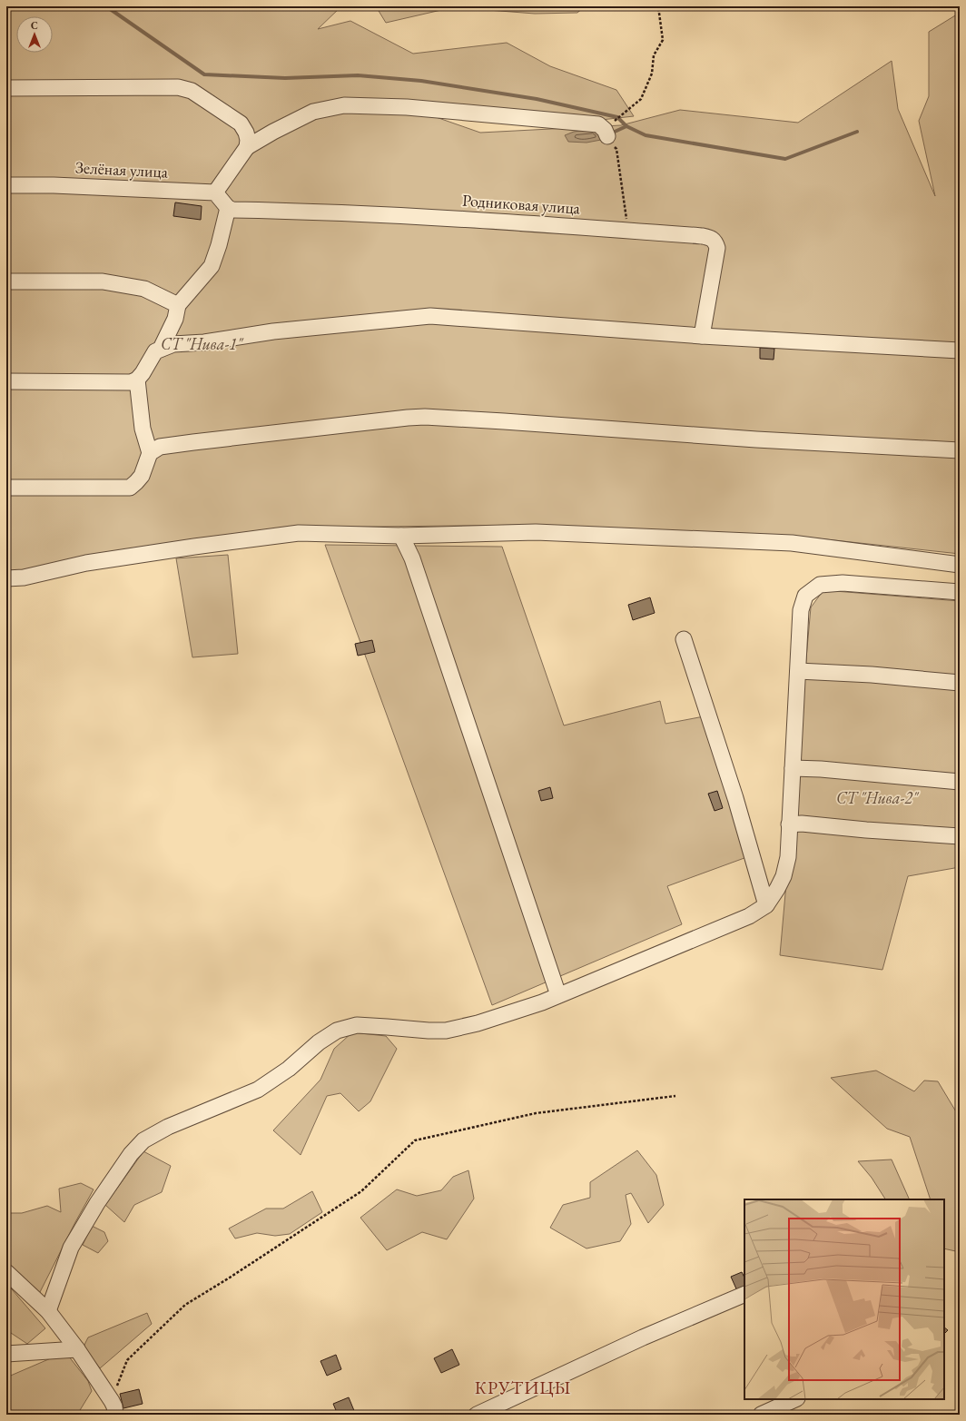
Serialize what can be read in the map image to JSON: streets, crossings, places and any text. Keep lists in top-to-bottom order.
{
  "streets": {
    "street": ["Зелёная улица", "Родниковая улица"]
  },
  "districts": ["КРУТИЦЫ"],
  "parks": ["СТ \"Нива-1\"", "СТ \"Нива-2\""],
  "north": "top"
}
